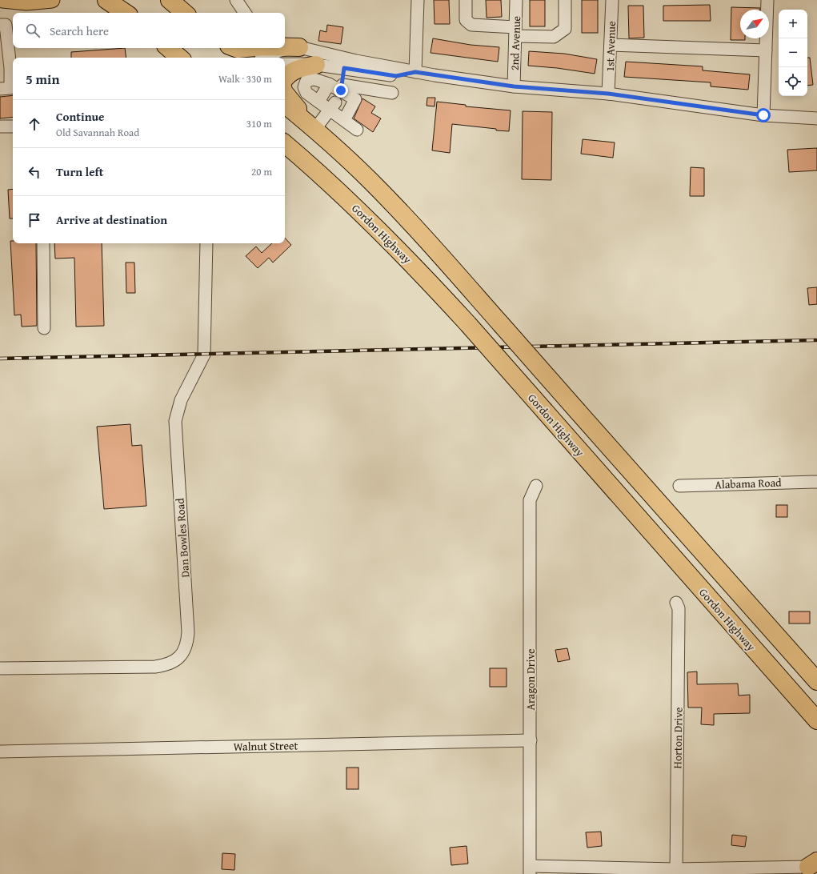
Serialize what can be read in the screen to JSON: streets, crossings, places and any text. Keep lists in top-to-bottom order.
{
  "streets": {
    "highway": ["Gordon Highway"],
    "street": [
      "2nd Avenue",
      "1st Avenue",
      "Alabama Road",
      "Dan Bowles Road",
      "Aragon Drive",
      "Horton Drive",
      "Walnut Street"
    ]
  },
  "crossings": [
    ["Aragon Drive", "Walnut Street"]
  ],
  "north": "top right",
  "page": {
    "map_buttons": ["+", "−"],
    "search": "Search here",
    "heading": ["5 min", "Walk · 330 m"],
    "list": [
      ["Continue", "Old Savannah Road", "310 m"],
      ["Turn left", "20 m"],
      "Arrive at destination"
    ]
  }
}
